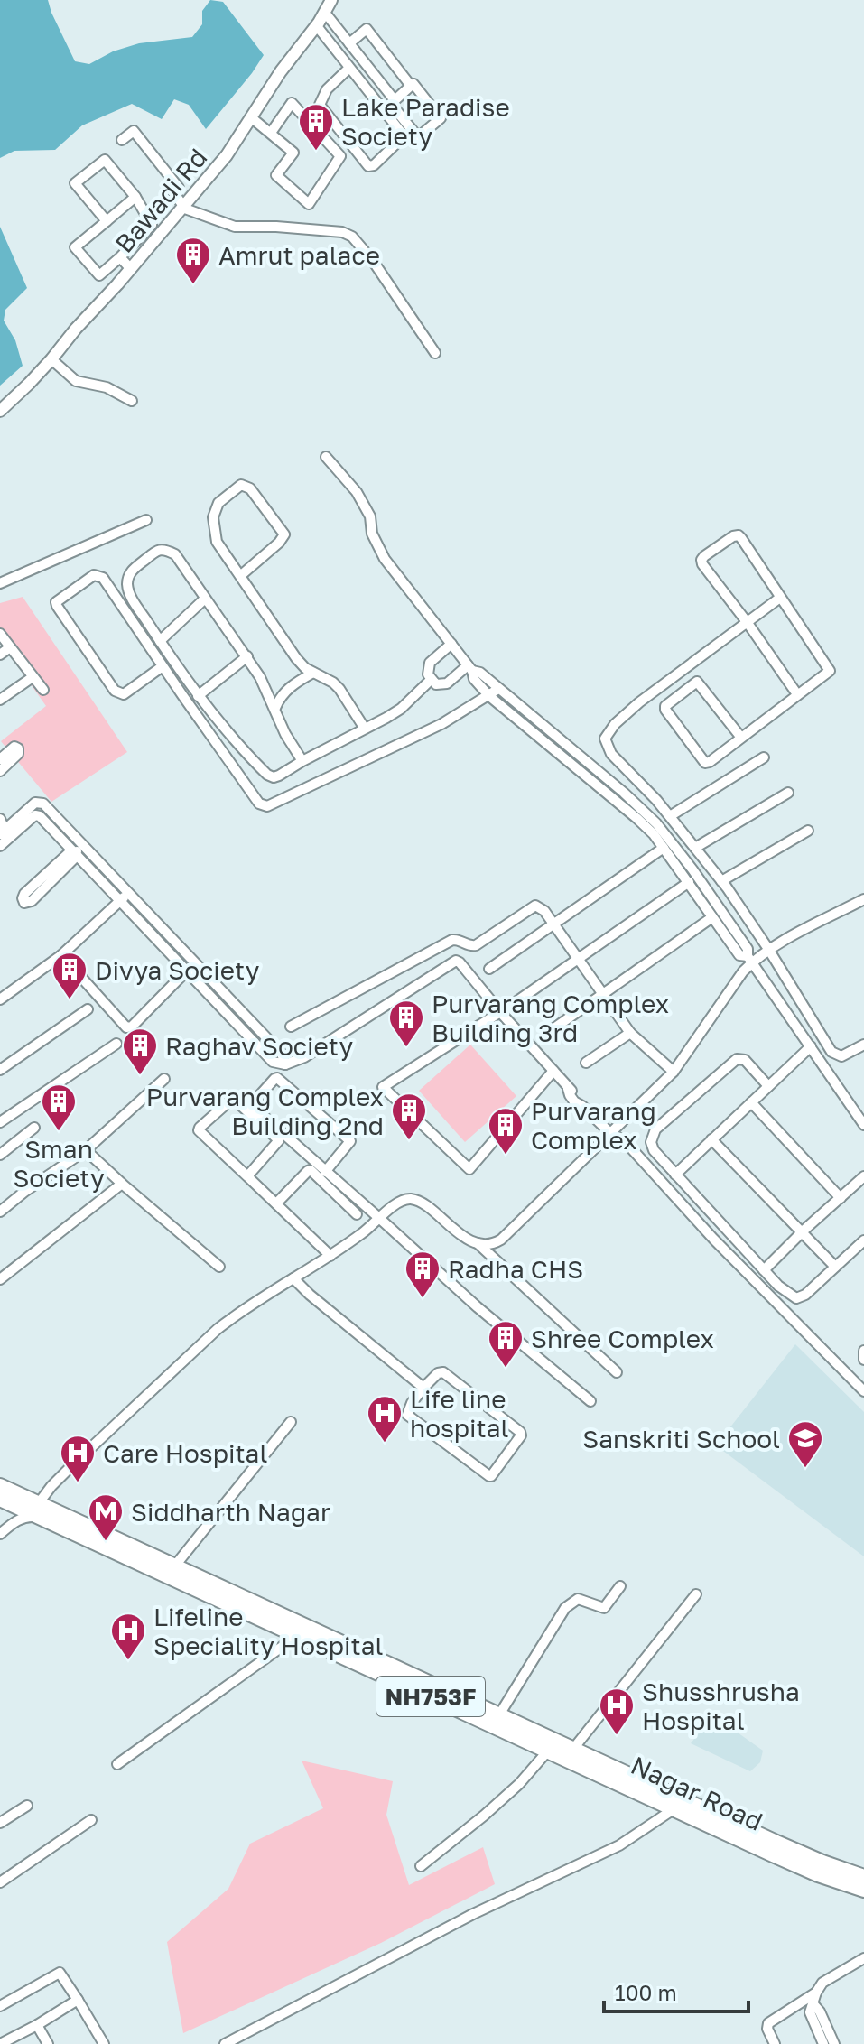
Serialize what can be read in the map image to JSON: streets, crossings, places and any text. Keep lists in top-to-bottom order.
{
  "streets": {
    "highway": ["NH753F", "Nagar Road"],
    "street": ["Bawadi Rd"]
  },
  "places": {
    "building": [
      "Lake Paradise Society",
      "Amrut palace",
      "Divya Society",
      "Purvarang Complex Building 3rd",
      "Raghav Society",
      "Sman Society",
      "Purvarang Complex Building 2nd",
      "Purvarang Complex",
      "Radha CHS",
      "Shree Complex"
    ],
    "hospital": [
      "Life line hospital",
      "Care Hospital",
      "Lifeline Speciality Hospital",
      "Shusshrusha Hospital"
    ],
    "school or university": ["Sanskriti School"],
    "metro station": ["Siddharth Nagar"]
  },
  "scale_bar": "100 m"
}
